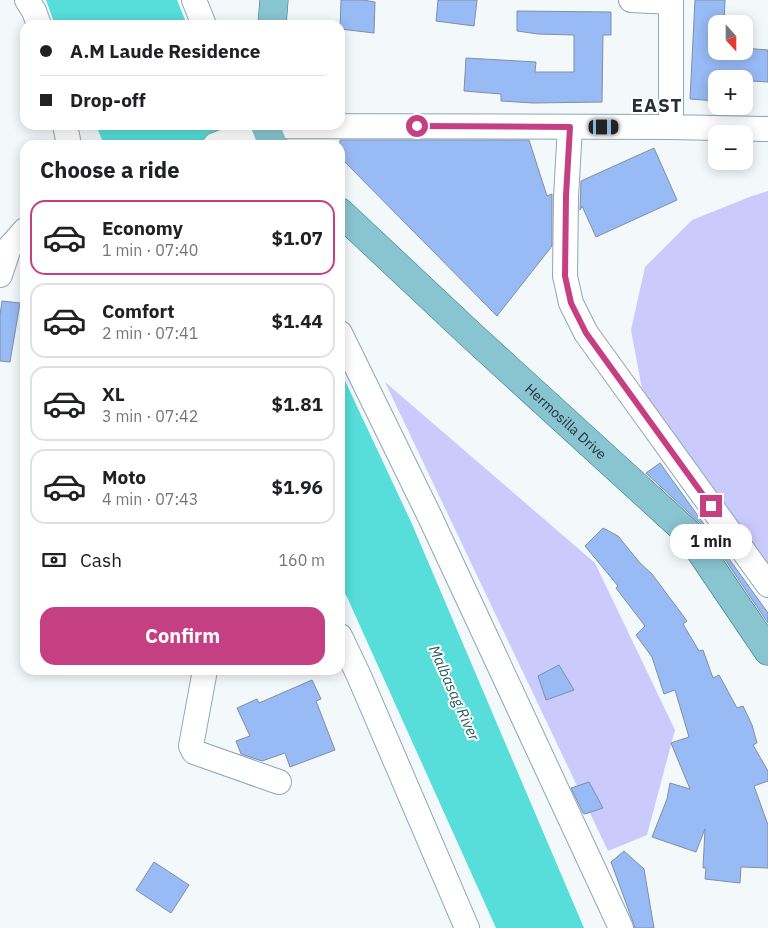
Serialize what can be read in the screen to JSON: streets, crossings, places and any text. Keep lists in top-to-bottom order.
{
  "streets": {
    "main road": ["Hermosilla Drive"]
  },
  "districts": ["EAST"],
  "water": ["Malbasag River"],
  "north": "bottom",
  "page": {
    "map_buttons": ["+", "−"],
    "banner": ["A.M Laude Residence", "Drop-off"],
    "heading": "Choose a ride",
    "list": [
      {
        "name": "Economy",
        "note": "1 min · 07:40",
        "value": "$1.07"
      },
      {
        "name": "Comfort",
        "note": "2 min · 07:41",
        "value": "$1.44"
      },
      {
        "name": "XL",
        "note": "3 min · 07:42",
        "value": "$1.81"
      },
      {
        "name": "Moto",
        "note": "4 min · 07:43",
        "value": "$1.96"
      }
    ],
    "bubble": "1 min",
    "pay": ["Cash", "160 m"],
    "buttons": "Confirm"
  }
}
